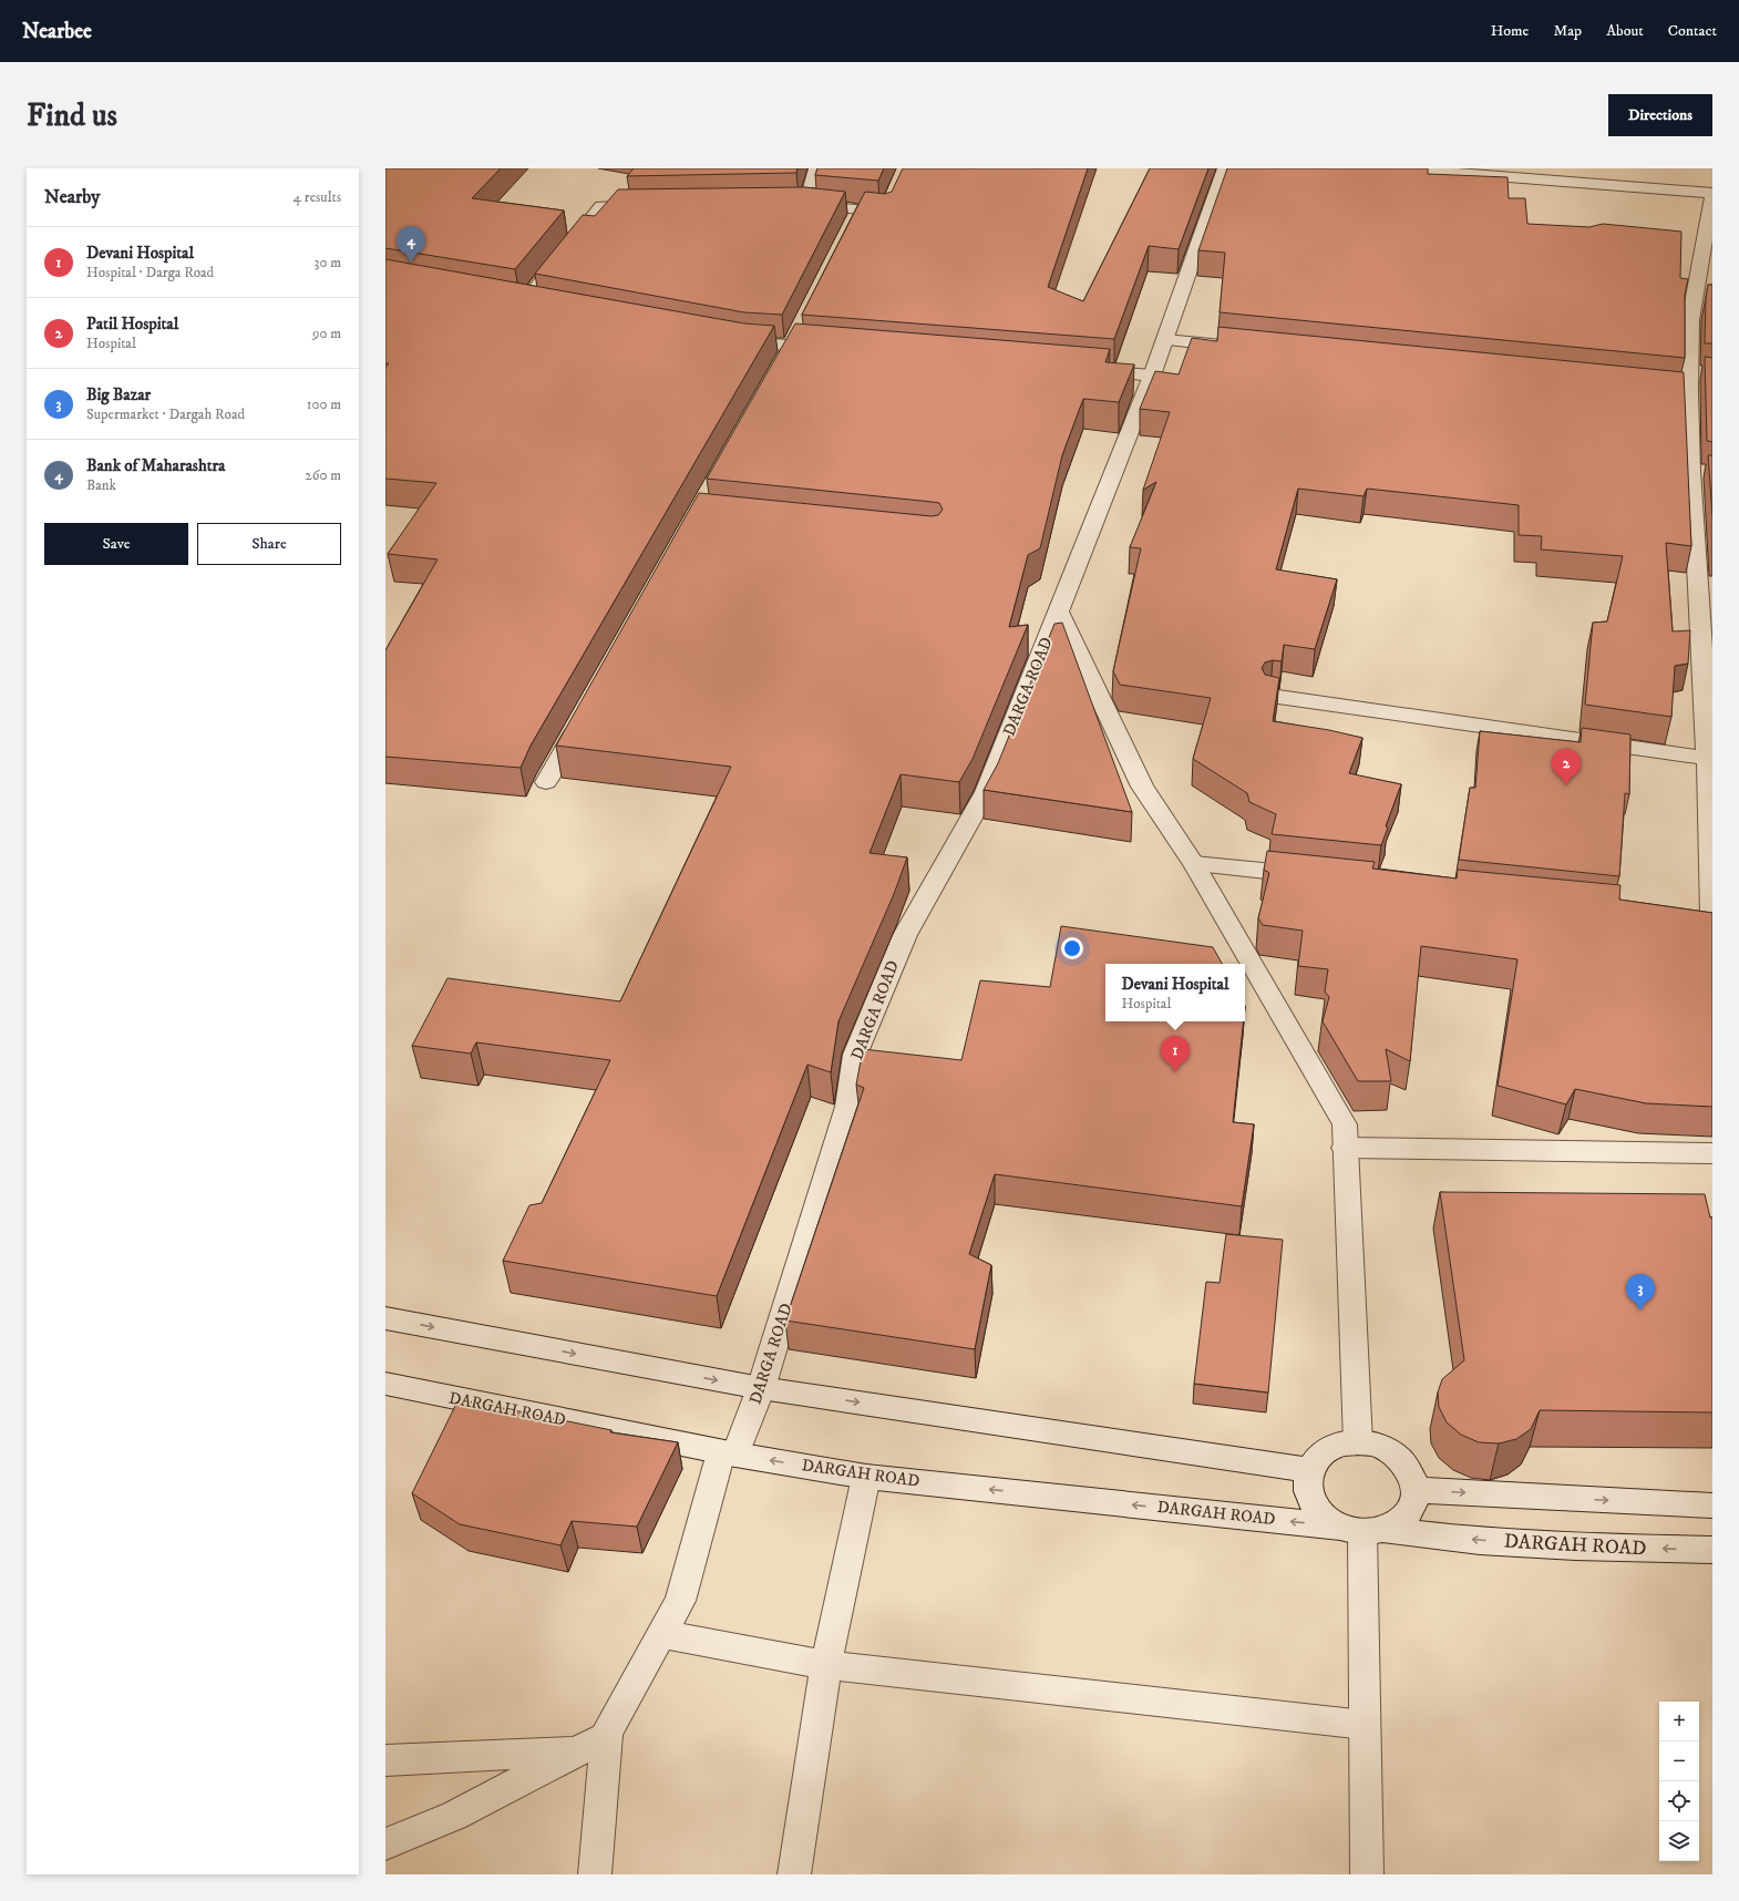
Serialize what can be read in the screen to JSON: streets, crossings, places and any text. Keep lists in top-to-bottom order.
{
  "streets": {
    "street": ["DARGA ROAD", "DARGAH ROAD"]
  },
  "crossings": [
    ["DARGA ROAD", "DARGAH ROAD"]
  ],
  "page": {
    "header": "Nearbee",
    "nav": [
      "Home",
      "Map",
      "About",
      "Contact"
    ],
    "buttons": [
      "Directions",
      ["Save", "Share"]
    ],
    "title": "Find us",
    "heading": ["Nearby", "4 results"],
    "list": [
      {
        "mark": "1",
        "name": "Devani Hospital",
        "note": "Hospital · Darga Road",
        "value": "30 m"
      },
      {
        "mark": "2",
        "name": "Patil Hospital",
        "note": "Hospital",
        "value": "90 m"
      },
      {
        "mark": "3",
        "name": "Big Bazar",
        "note": "Supermarket · Dargah Road",
        "value": "100 m"
      },
      {
        "mark": "4",
        "name": "Bank of Maharashtra",
        "note": "Bank",
        "value": "260 m"
      }
    ],
    "pins": [
      "4",
      "2",
      "1",
      "3"
    ],
    "popup": ["Devani Hospital", "Hospital"],
    "map_buttons": ["+", "−"]
  }
}
